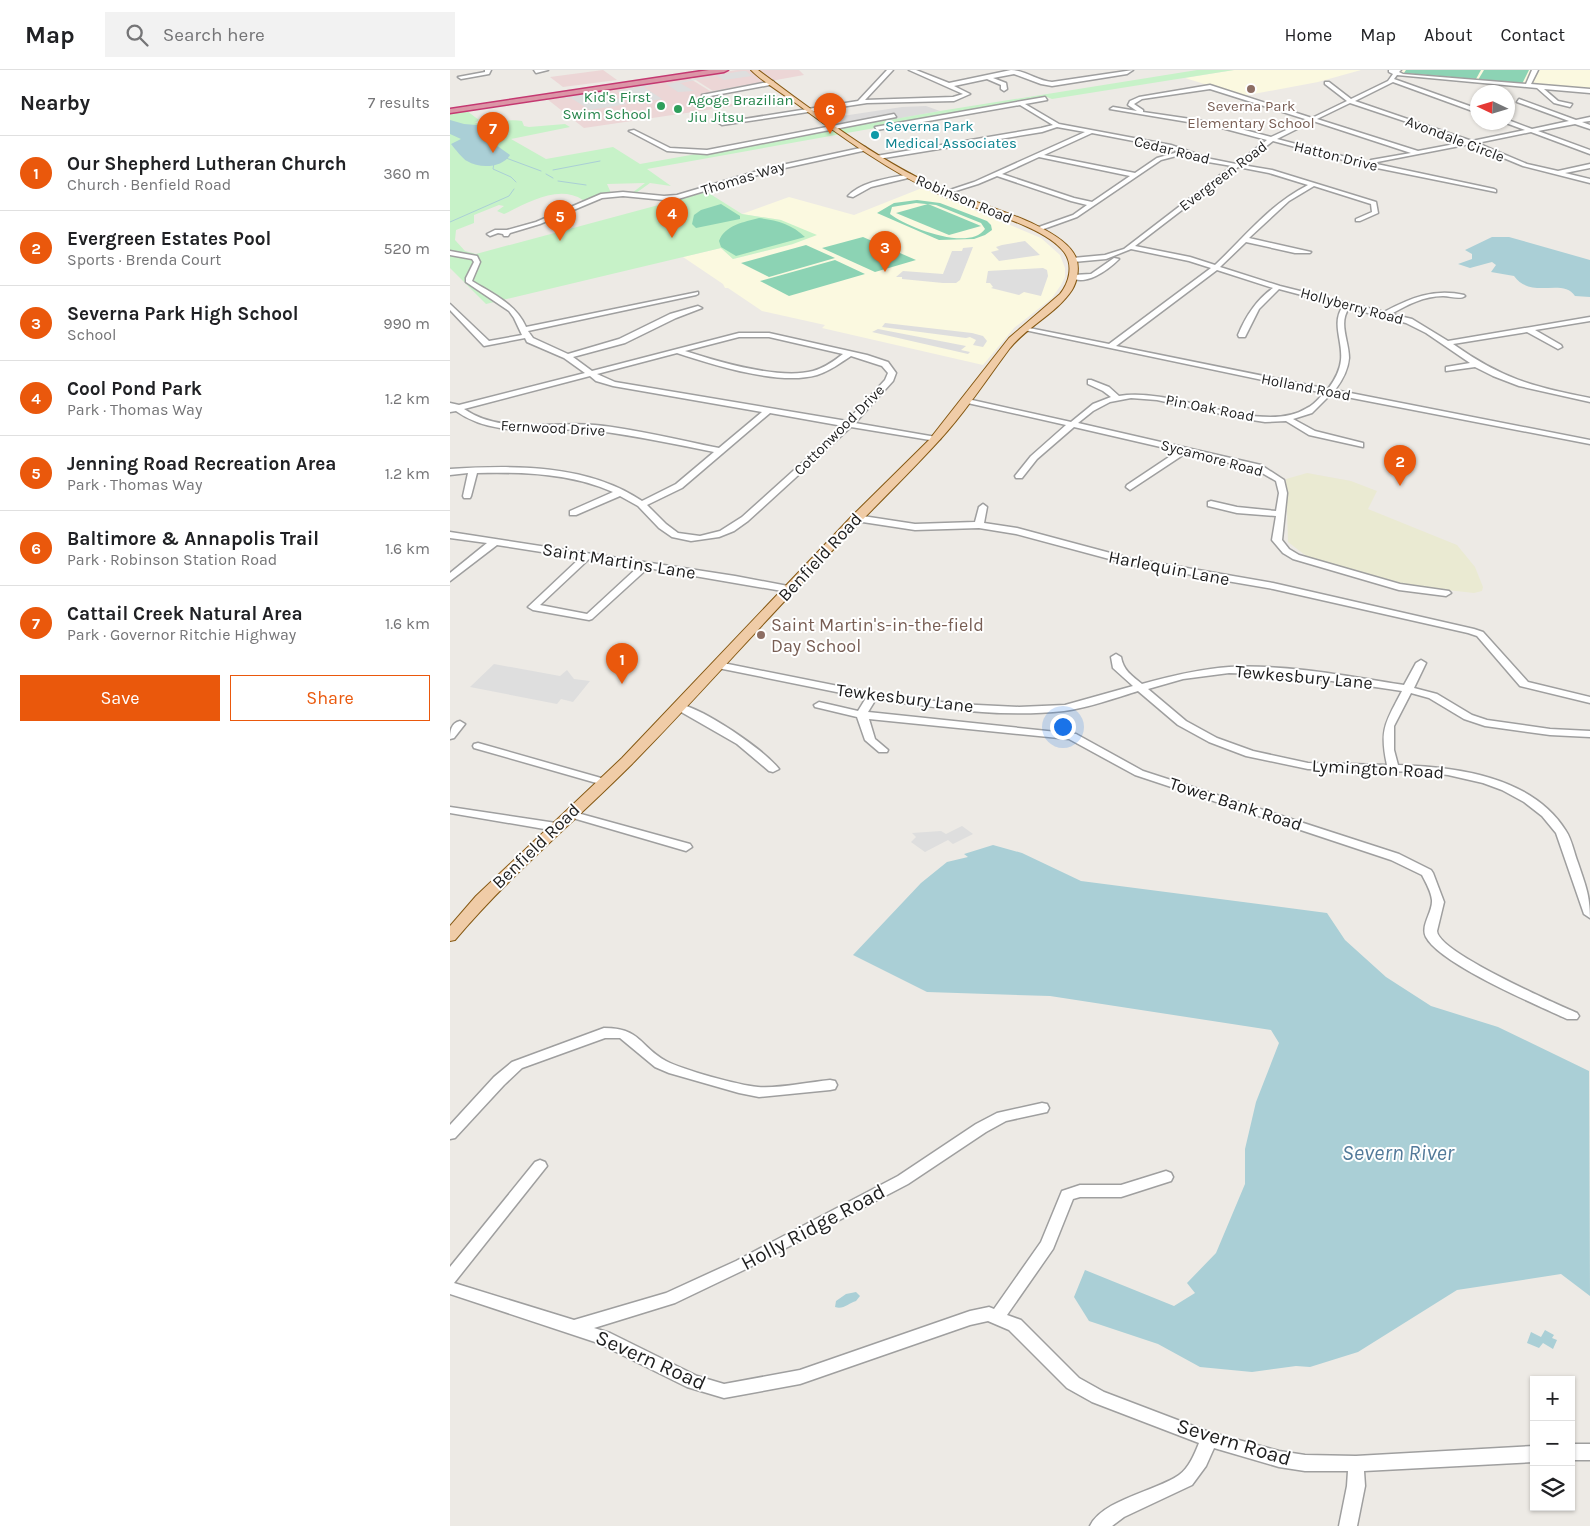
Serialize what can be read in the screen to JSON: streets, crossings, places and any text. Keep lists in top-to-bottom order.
{
  "streets": {
    "main road": ["Robinson Road", "Benfield Road"],
    "street": [
      "Avondale Circle",
      "Cedar Road",
      "Hatton Drive",
      "Evergreen Road",
      "Thomas Way",
      "Hollyberry Road",
      "Holland Road",
      "Pin Oak Road",
      "Fernwood Drive",
      "Cottonwood Drive",
      "Sycamore Road",
      "Saint Martins Lane",
      "Harlequin Lane",
      "Tewkesbury Lane",
      "Lymington Road",
      "Tower Bank Road",
      "Holly Ridge Road",
      "Severn Road"
    ]
  },
  "crossings": [
    ["Avondale Circle", "Evergreen Road"],
    ["Cedar Road", "Evergreen Road"],
    ["Hatton Drive", "Evergreen Road"],
    ["Evergreen Road", "Robinson Road"],
    ["Evergreen Road", "Hollyberry Road"],
    ["Thomas Way", "Robinson Road"],
    ["Hollyberry Road", "Pin Oak Road"],
    ["Holland Road", "Pin Oak Road"],
    ["Holland Road", "Benfield Road"],
    ["Pin Oak Road", "Sycamore Road"],
    ["Fernwood Drive", "Cottonwood Drive"],
    ["Sycamore Road", "Benfield Road"],
    ["Benfield Road", "Saint Martins Lane"],
    ["Benfield Road", "Harlequin Lane"],
    ["Benfield Road", "Tewkesbury Lane"],
    ["Tewkesbury Lane", "Lymington Road"],
    ["Holly Ridge Road", "Severn Road"]
  ],
  "water": ["Severn River"],
  "places": [
    "Severna Park Elementary School",
    "Kid's First Swim School",
    "Agoge Brazilian Jiu Jitsu",
    "Severna Park Medical Associates",
    "Saint Martin's-in-the-field Day School"
  ],
  "north": "left",
  "page": {
    "header": "Map",
    "search": "Search here",
    "nav": [
      "Home",
      "Map",
      "About",
      "Contact"
    ],
    "heading": ["Nearby", "7 results"],
    "pins": [
      "6",
      "7",
      "4",
      "5",
      "3",
      "2",
      "1"
    ],
    "list": [
      {
        "mark": "1",
        "name": "Our Shepherd Lutheran Church",
        "note": "Church · Benfield Road",
        "value": "360 m"
      },
      {
        "mark": "2",
        "name": "Evergreen Estates Pool",
        "note": "Sports · Brenda Court",
        "value": "520 m"
      },
      {
        "mark": "3",
        "name": "Severna Park High School",
        "note": "School",
        "value": "990 m"
      },
      {
        "mark": "4",
        "name": "Cool Pond Park",
        "note": "Park · Thomas Way",
        "value": "1.2 km"
      },
      {
        "mark": "5",
        "name": "Jenning Road Recreation Area",
        "note": "Park · Thomas Way",
        "value": "1.2 km"
      },
      {
        "mark": "6",
        "name": "Baltimore & Annapolis Trail",
        "note": "Park · Robinson Station Road",
        "value": "1.6 km"
      },
      {
        "mark": "7",
        "name": "Cattail Creek Natural Area",
        "note": "Park · Governor Ritchie Highway",
        "value": "1.6 km"
      }
    ],
    "buttons": ["Save", "Share"],
    "map_buttons": ["+", "−"]
  }
}
